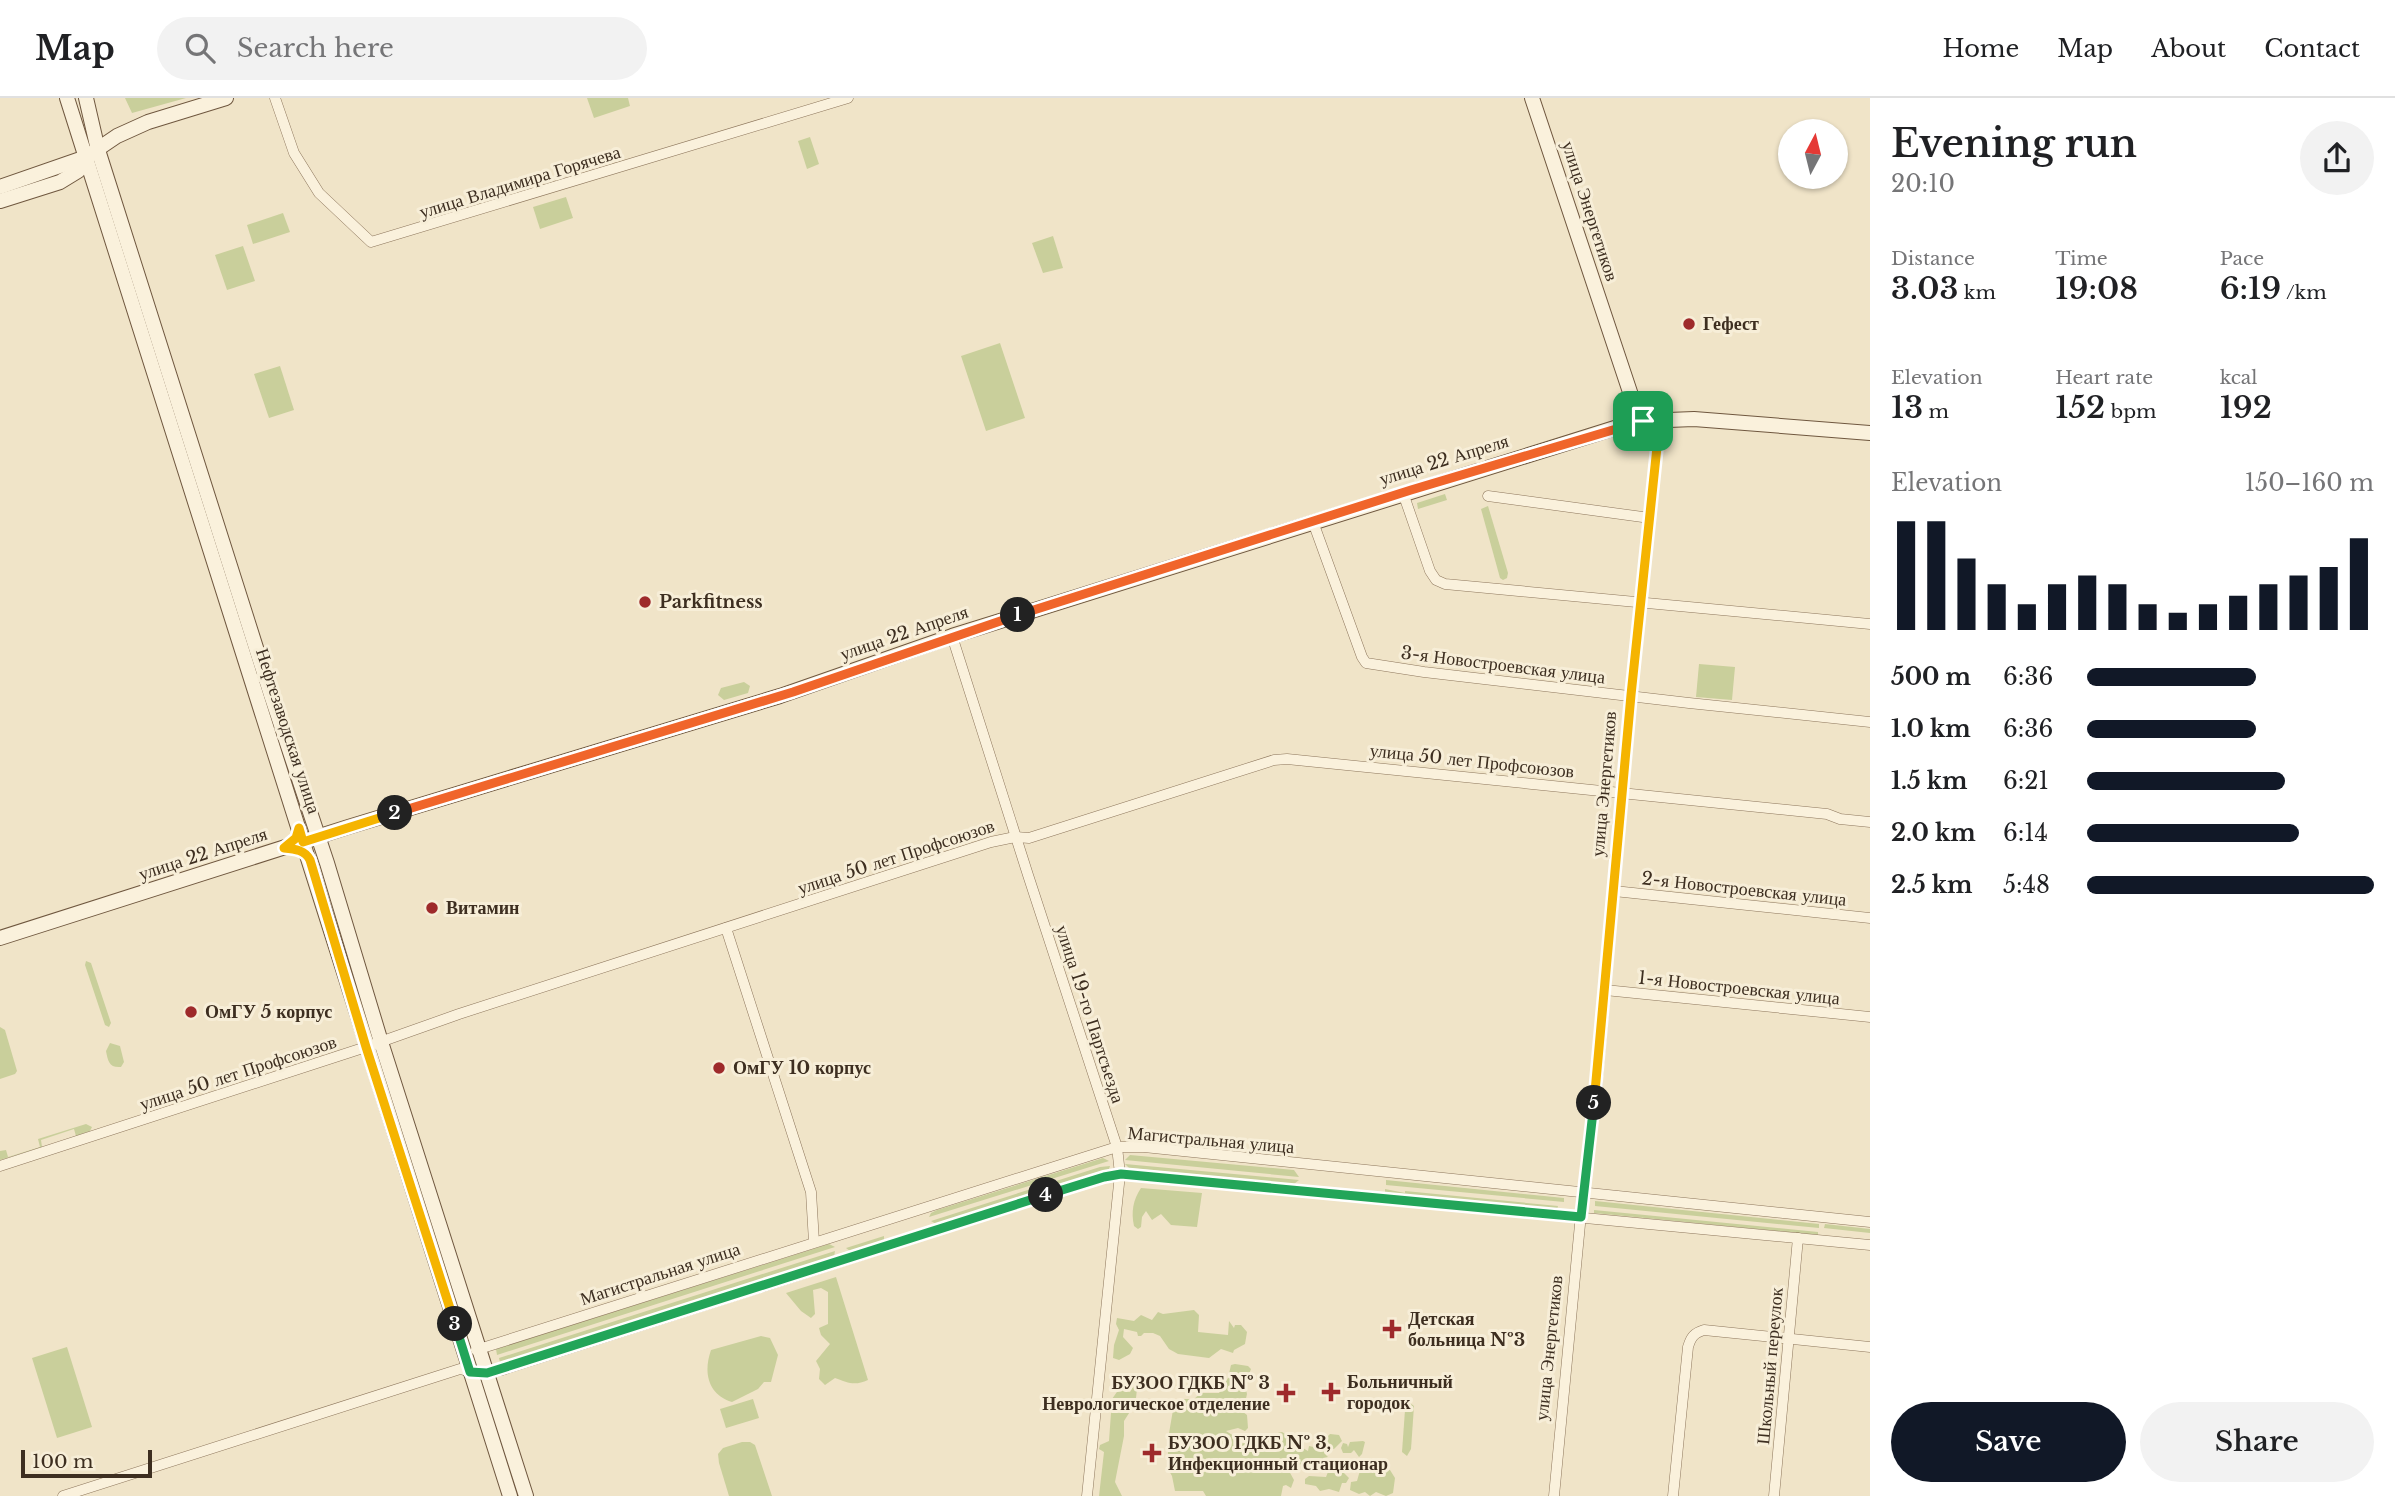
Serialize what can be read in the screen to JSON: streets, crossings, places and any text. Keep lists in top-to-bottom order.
{
  "streets": {
    "main road": ["улица Энергетиков", "улица 22 Апреля", "Нефтезаводская улица"],
    "street": [
      "улица Владимира Горячева",
      "3-я Новостроевская улица",
      "улица 50 лет Профсоюзов",
      "2-я Новостроевская улица",
      "1-я Новостроевская улица",
      "улица 19-го Партсъезда",
      "Магистральная улица",
      "Школьный переулок"
    ]
  },
  "crossings": [
    ["улица Энергетиков", "улица 22 Апреля"],
    ["улица Энергетиков", "3-я Новостроевская улица"],
    ["улица Энергетиков", "улица 50 лет Профсоюзов"],
    ["улица Энергетиков", "2-я Новостроевская улица"],
    ["улица Энергетиков", "1-я Новостроевская улица"],
    ["улица Энергетиков", "Магистральная улица"],
    ["улица 22 Апреля", "3-я Новостроевская улица"],
    ["улица 22 Апреля", "Нефтезаводская улица"],
    ["улица 22 Апреля", "улица 19-го Партсъезда"],
    ["Нефтезаводская улица", "улица 50 лет Профсоюзов"],
    ["Нефтезаводская улица", "Магистральная улица"],
    ["улица 50 лет Профсоюзов", "улица 19-го Партсъезда"],
    ["улица 19-го Партсъезда", "Магистральная улица"],
    ["Магистральная улица", "Школьный переулок"]
  ],
  "places": {
    "other": [
      "Гефест",
      "Parkfitness",
      "Витамин",
      "ОмГУ 5 корпус",
      "ОмГУ 10 корпус"
    ],
    "health": [
      "Детская больница №3",
      "Больничный городок",
      "БУЗОО ГДКБ № 3 Неврологическое отделение",
      "БУЗОО ГДКБ № 3, Инфекционный стационар"
    ]
  },
  "scale_bar": "100 m",
  "north": "top",
  "page": {
    "header": "Map",
    "search": "Search here",
    "nav": [
      "Home",
      "Map",
      "About",
      "Contact"
    ],
    "heading": ["Evening run", "20:10"],
    "stats": [
      ["Distance", "3.03 km"],
      ["Time", "19:08"],
      ["Pace", "6:19 /km"],
      ["Elevation", "13 m"],
      ["Heart rate", "152 bpm"],
      ["kcal", "192"]
    ],
    "chart": ["Elevation", "150–160 m"],
    "pins": [
      "1",
      "2",
      "5",
      "4",
      "3"
    ],
    "list": [
      {
        "name": "500 m",
        "note": "6:36"
      },
      {
        "name": "1.0 km",
        "note": "6:36"
      },
      {
        "name": "1.5 km",
        "note": "6:21"
      },
      {
        "name": "2.0 km",
        "note": "6:14"
      },
      {
        "name": "2.5 km",
        "note": "5:48"
      }
    ],
    "buttons": ["Save", "Share"],
    "scale": "100 m"
  }
}
